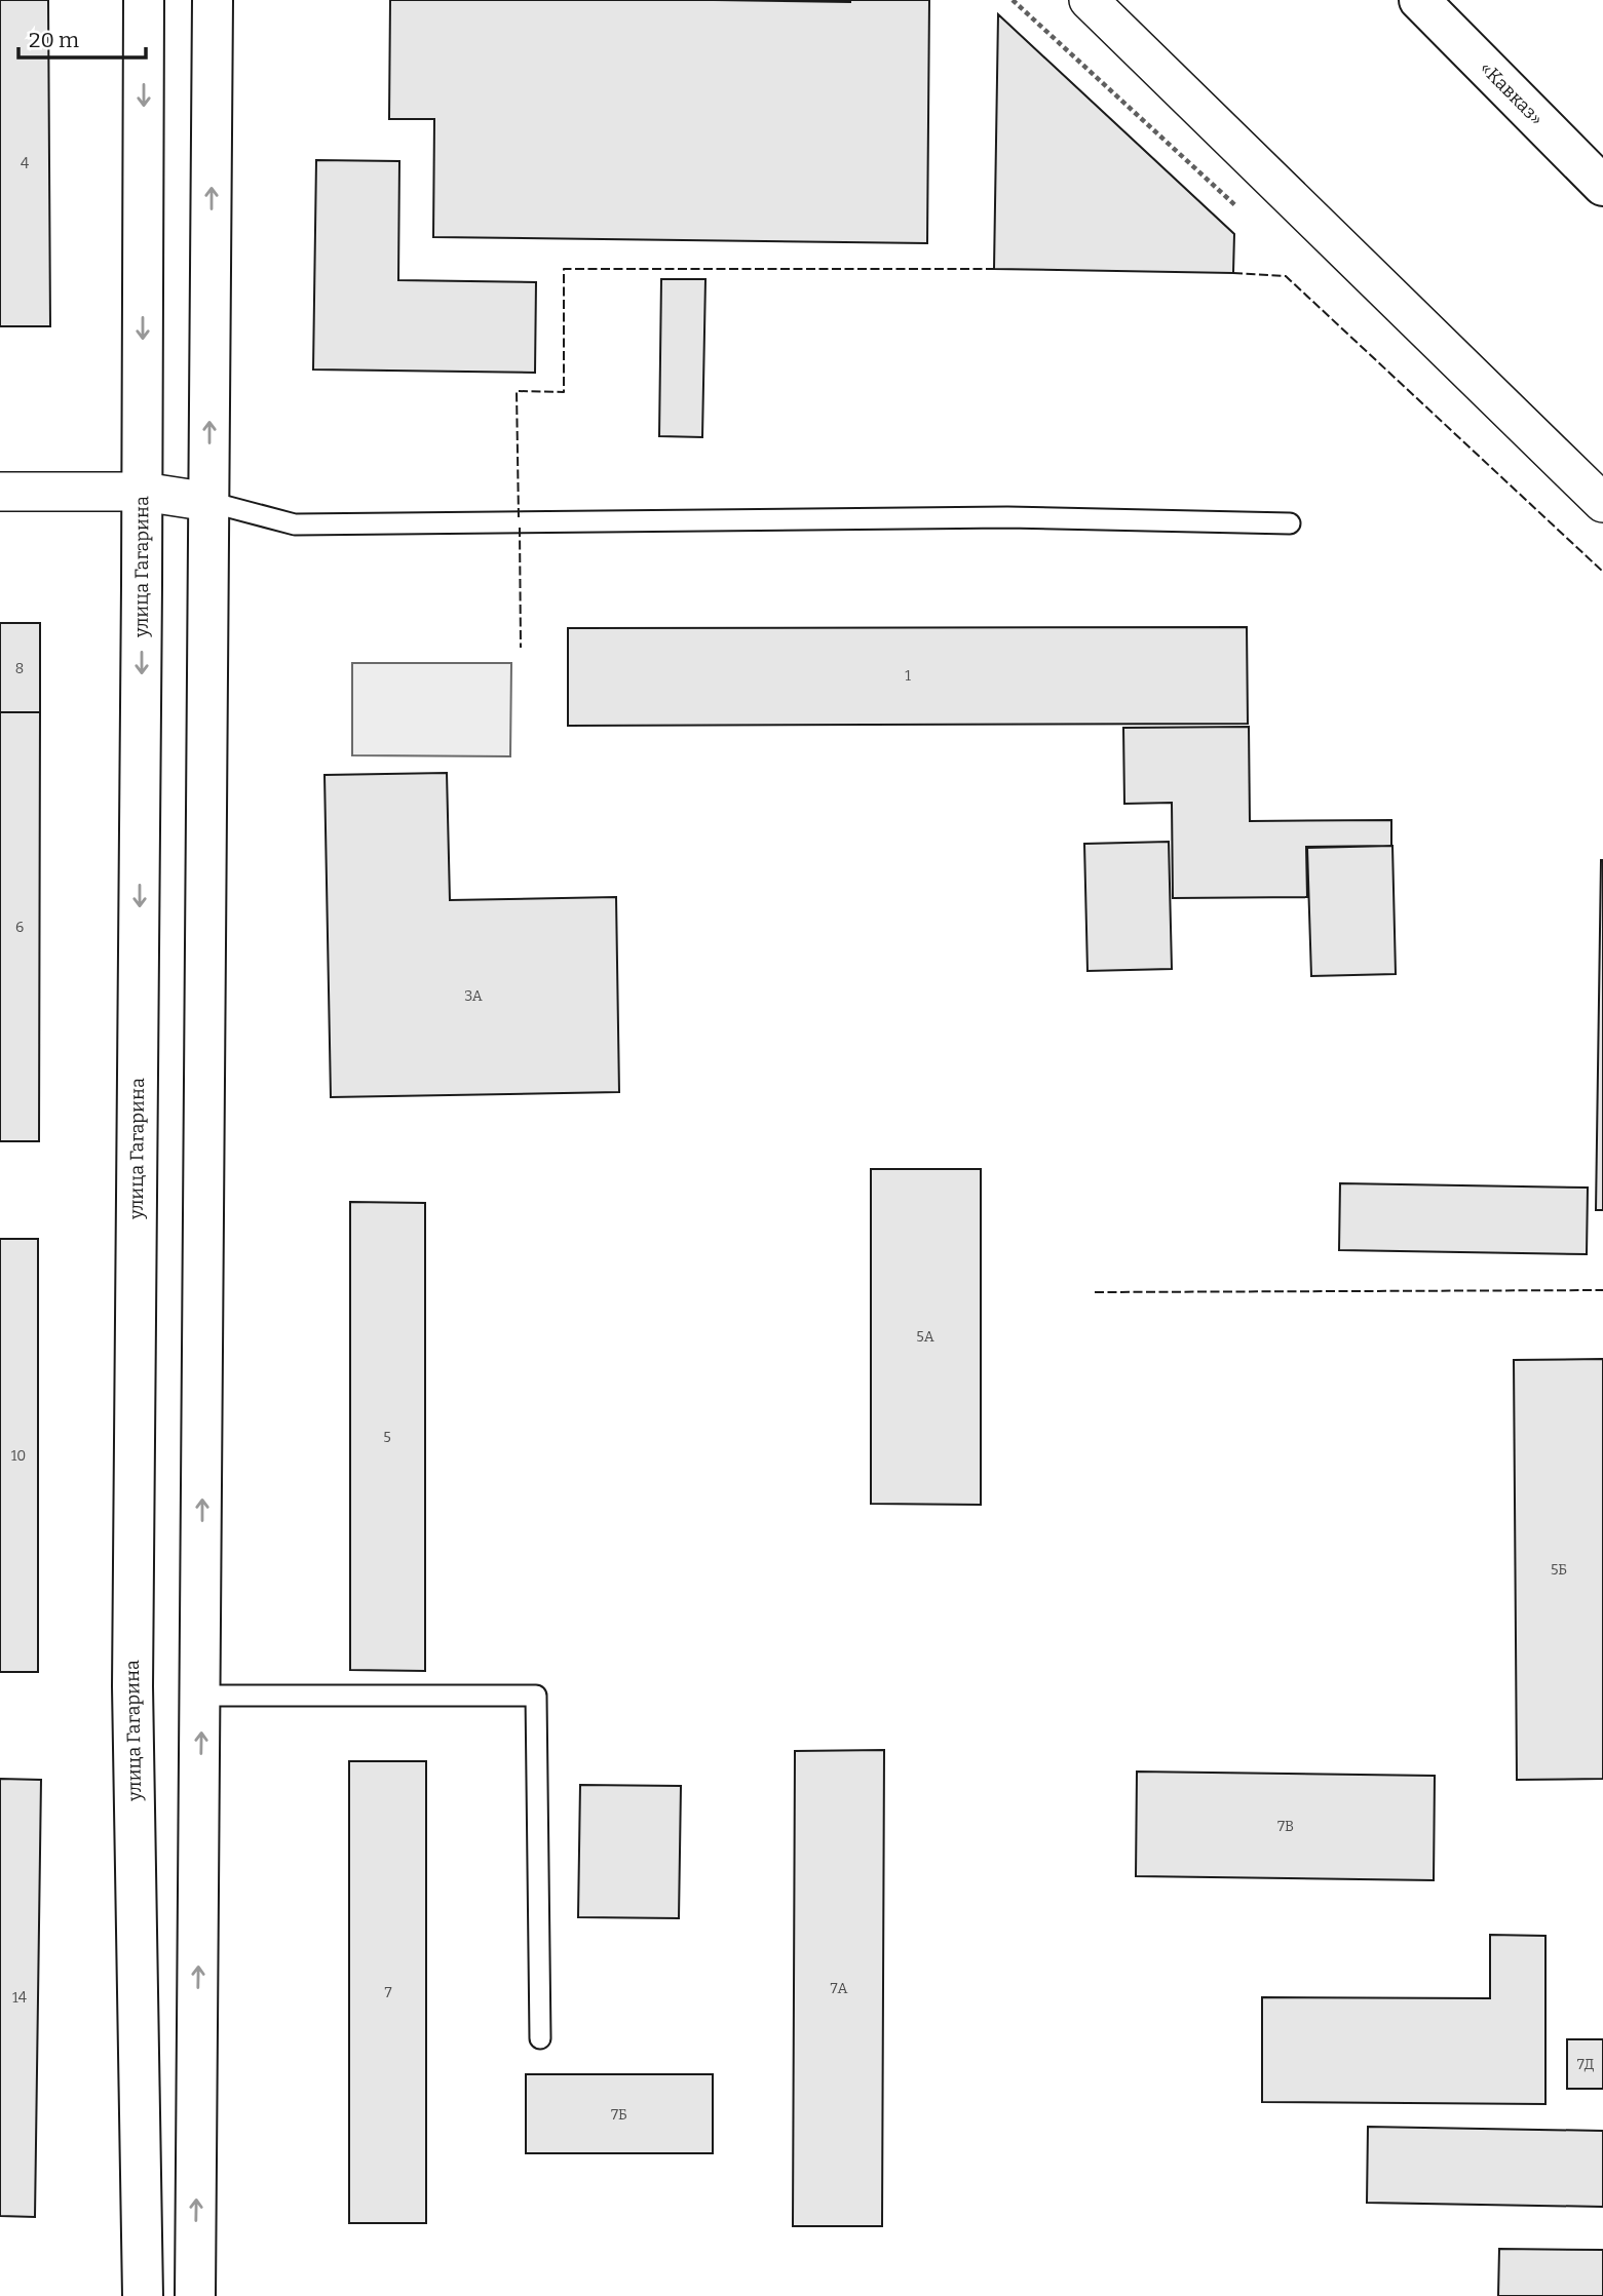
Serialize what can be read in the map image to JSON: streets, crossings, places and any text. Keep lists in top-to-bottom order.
{
  "streets": {
    "main road": ["«Кавказ»", "улица Гагарина"]
  },
  "house_numbers": [
    "4",
    "8",
    "1",
    "6",
    "3А",
    "5А",
    "5",
    "10",
    "5Б",
    "7В",
    "7А",
    "7",
    "14",
    "7Д",
    "7Б"
  ],
  "scale_bar": "20 m"
}
